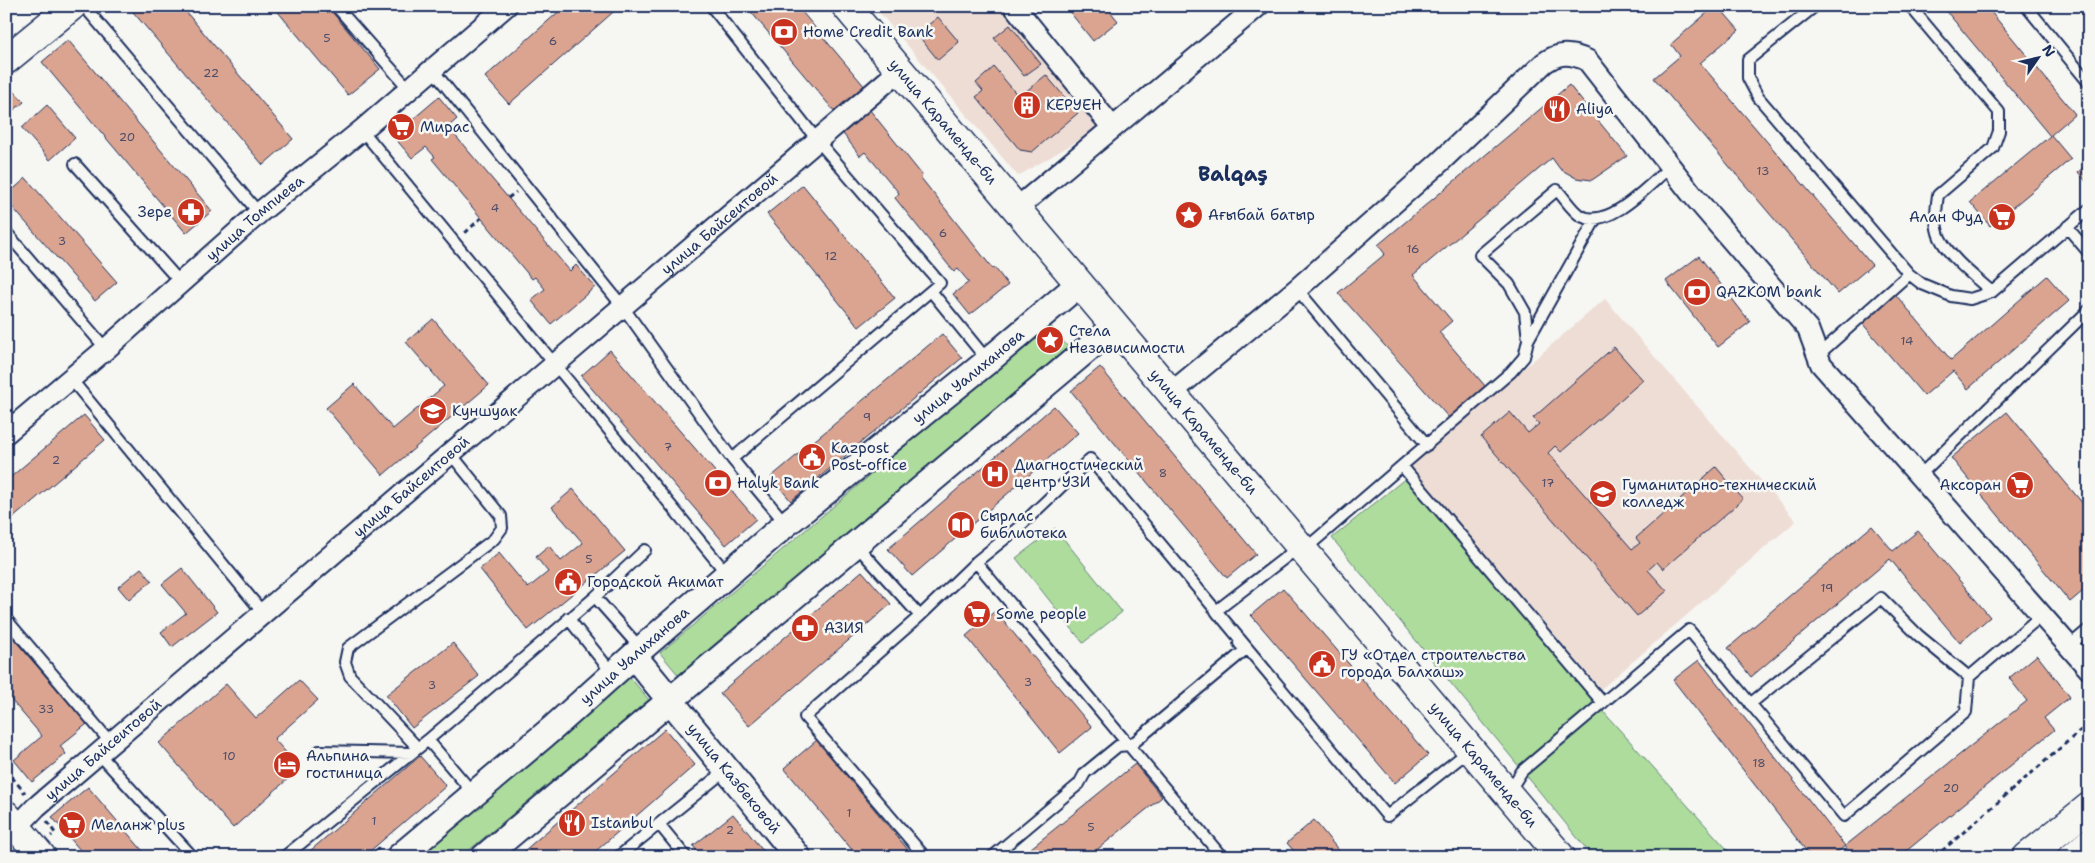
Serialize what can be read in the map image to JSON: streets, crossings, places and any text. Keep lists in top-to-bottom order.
{
  "streets": {
    "main road": ["улица Караменде-би"],
    "street": [
      "улица Томпиева",
      "улица Байсеитовой",
      "улица Уалиханова",
      "улица Казбековой"
    ]
  },
  "crossings": [
    ["улица Караменде-би", "улица Байсеитовой"],
    ["улица Караменде-би", "улица Уалиханова"],
    ["улица Уалиханова", "улица Казбековой"]
  ],
  "districts": ["Balqaş"],
  "places": {
    "bank": ["Home Credit Bank", "QAZKOM bank", "Halyk Bank"],
    "building": ["КЕРУЕН"],
    "restaurant": ["Aliya", "Istanbul"],
    "supermarket": [
      "Мирас",
      "Алан Фуд",
      "Аксоран",
      "Some people",
      "Меланж plus"
    ],
    "pharmacy": ["Зере", "АЗИЯ"],
    "place": ["Ағыбай батыр", "Стела Независимости"],
    "school or university": ["Куншуак", "Гуманитарно-технический колледж"],
    "public building": ["Kazpost Post-office", "Городской Акимат", "ГУ «Отдел строительства города Балхаш»"],
    "hospital": ["Диагностический центр УЗИ"],
    "library": ["Сырлас библиотека"],
    "hotel": ["Альпина гостиница"]
  },
  "house_numbers": [
    "5",
    "6",
    "22",
    "20",
    "13",
    "4",
    "6",
    "3",
    "16",
    "12",
    "14",
    "9",
    "7",
    "2",
    "8",
    "17",
    "5",
    "19",
    "3",
    "3",
    "33",
    "10",
    "18",
    "20",
    "1",
    "1",
    "5",
    "2"
  ],
  "north": "top right"
}
